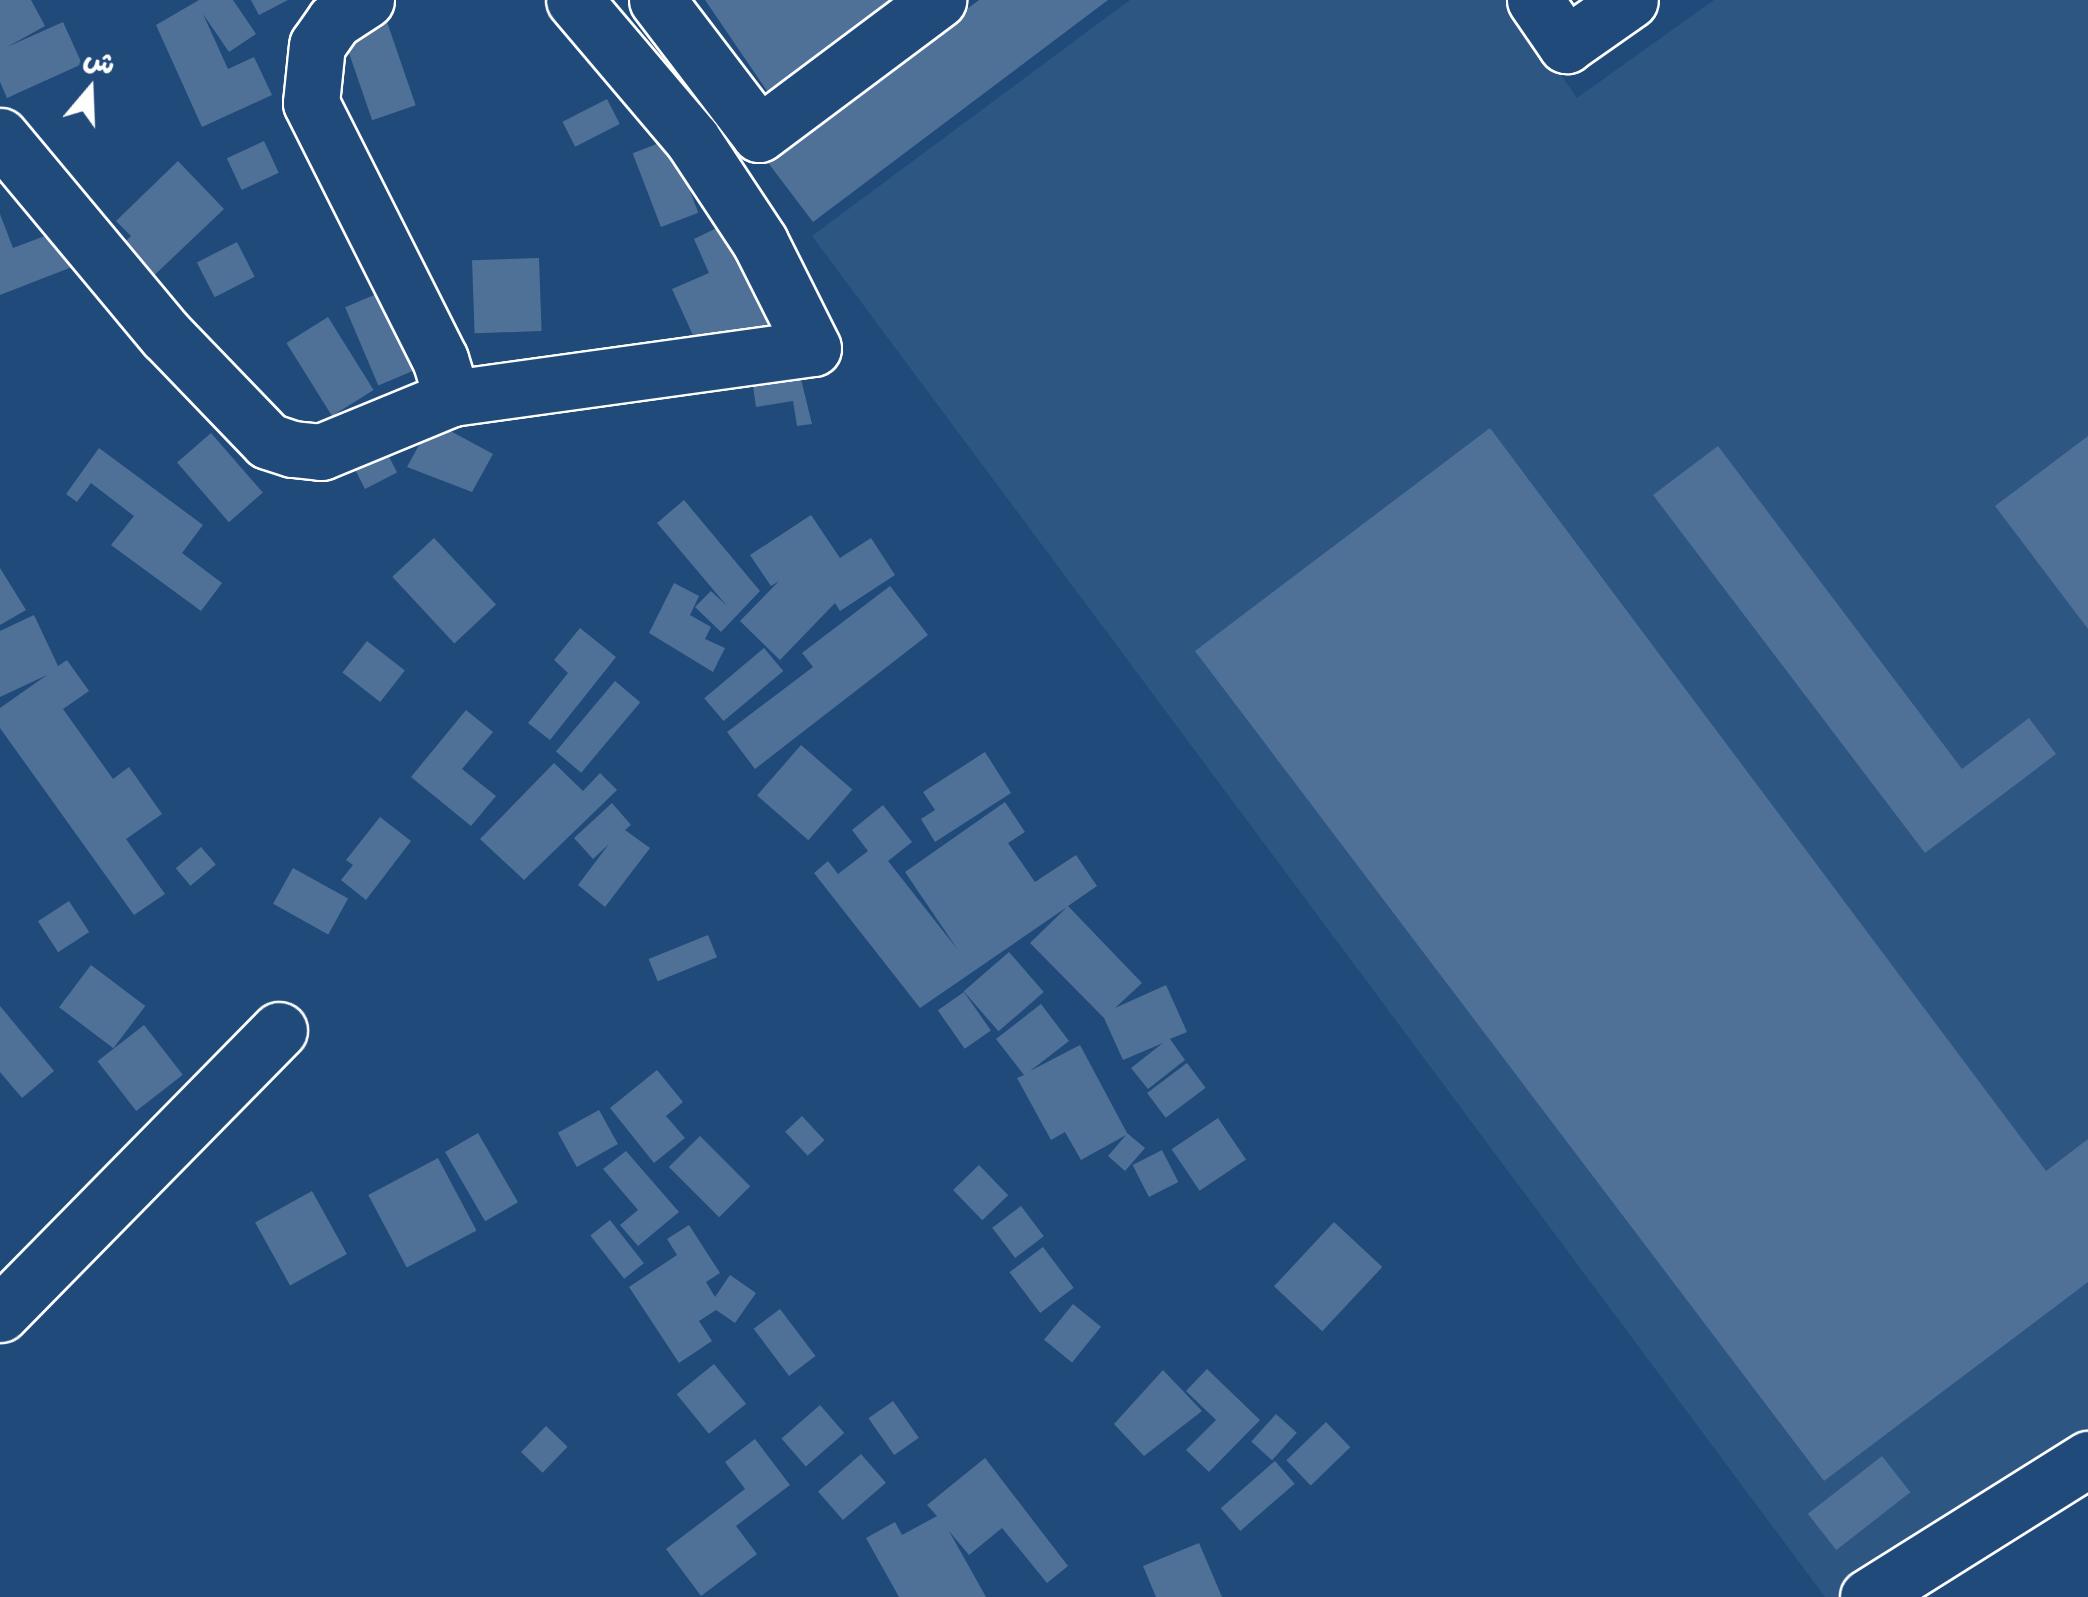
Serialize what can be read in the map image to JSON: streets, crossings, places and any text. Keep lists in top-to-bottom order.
{
  "north": "top"
}
